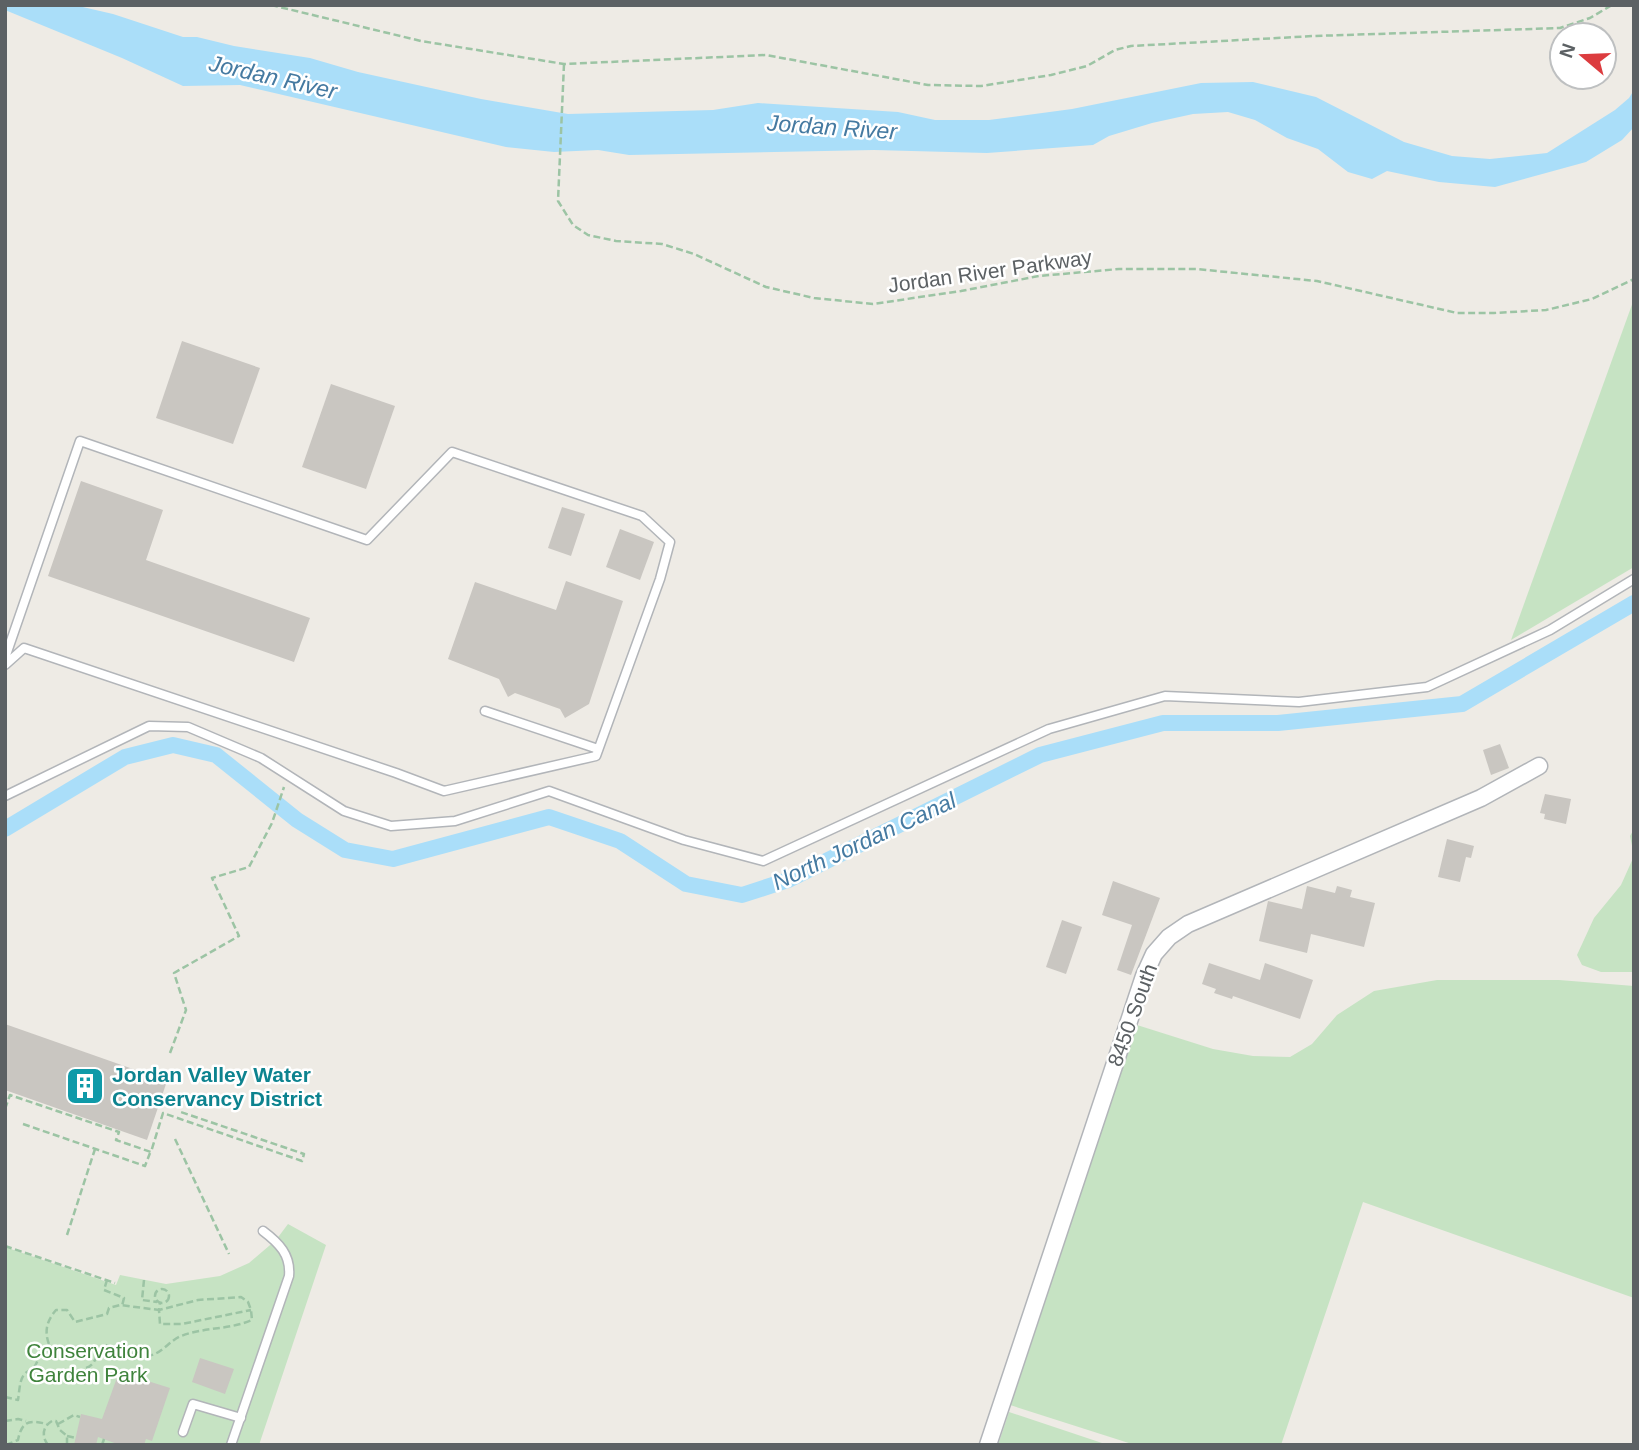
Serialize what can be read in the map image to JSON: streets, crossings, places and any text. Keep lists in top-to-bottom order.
{
  "streets": {
    "street": ["8450 South"],
    "path": ["Jordan River Parkway"]
  },
  "water": ["Jordan River", "North Jordan Canal"],
  "parks": ["Conservation Garden Park"],
  "places": {
    "building": ["Jordan Valley Water Conservancy District"]
  },
  "north": "left"
}
